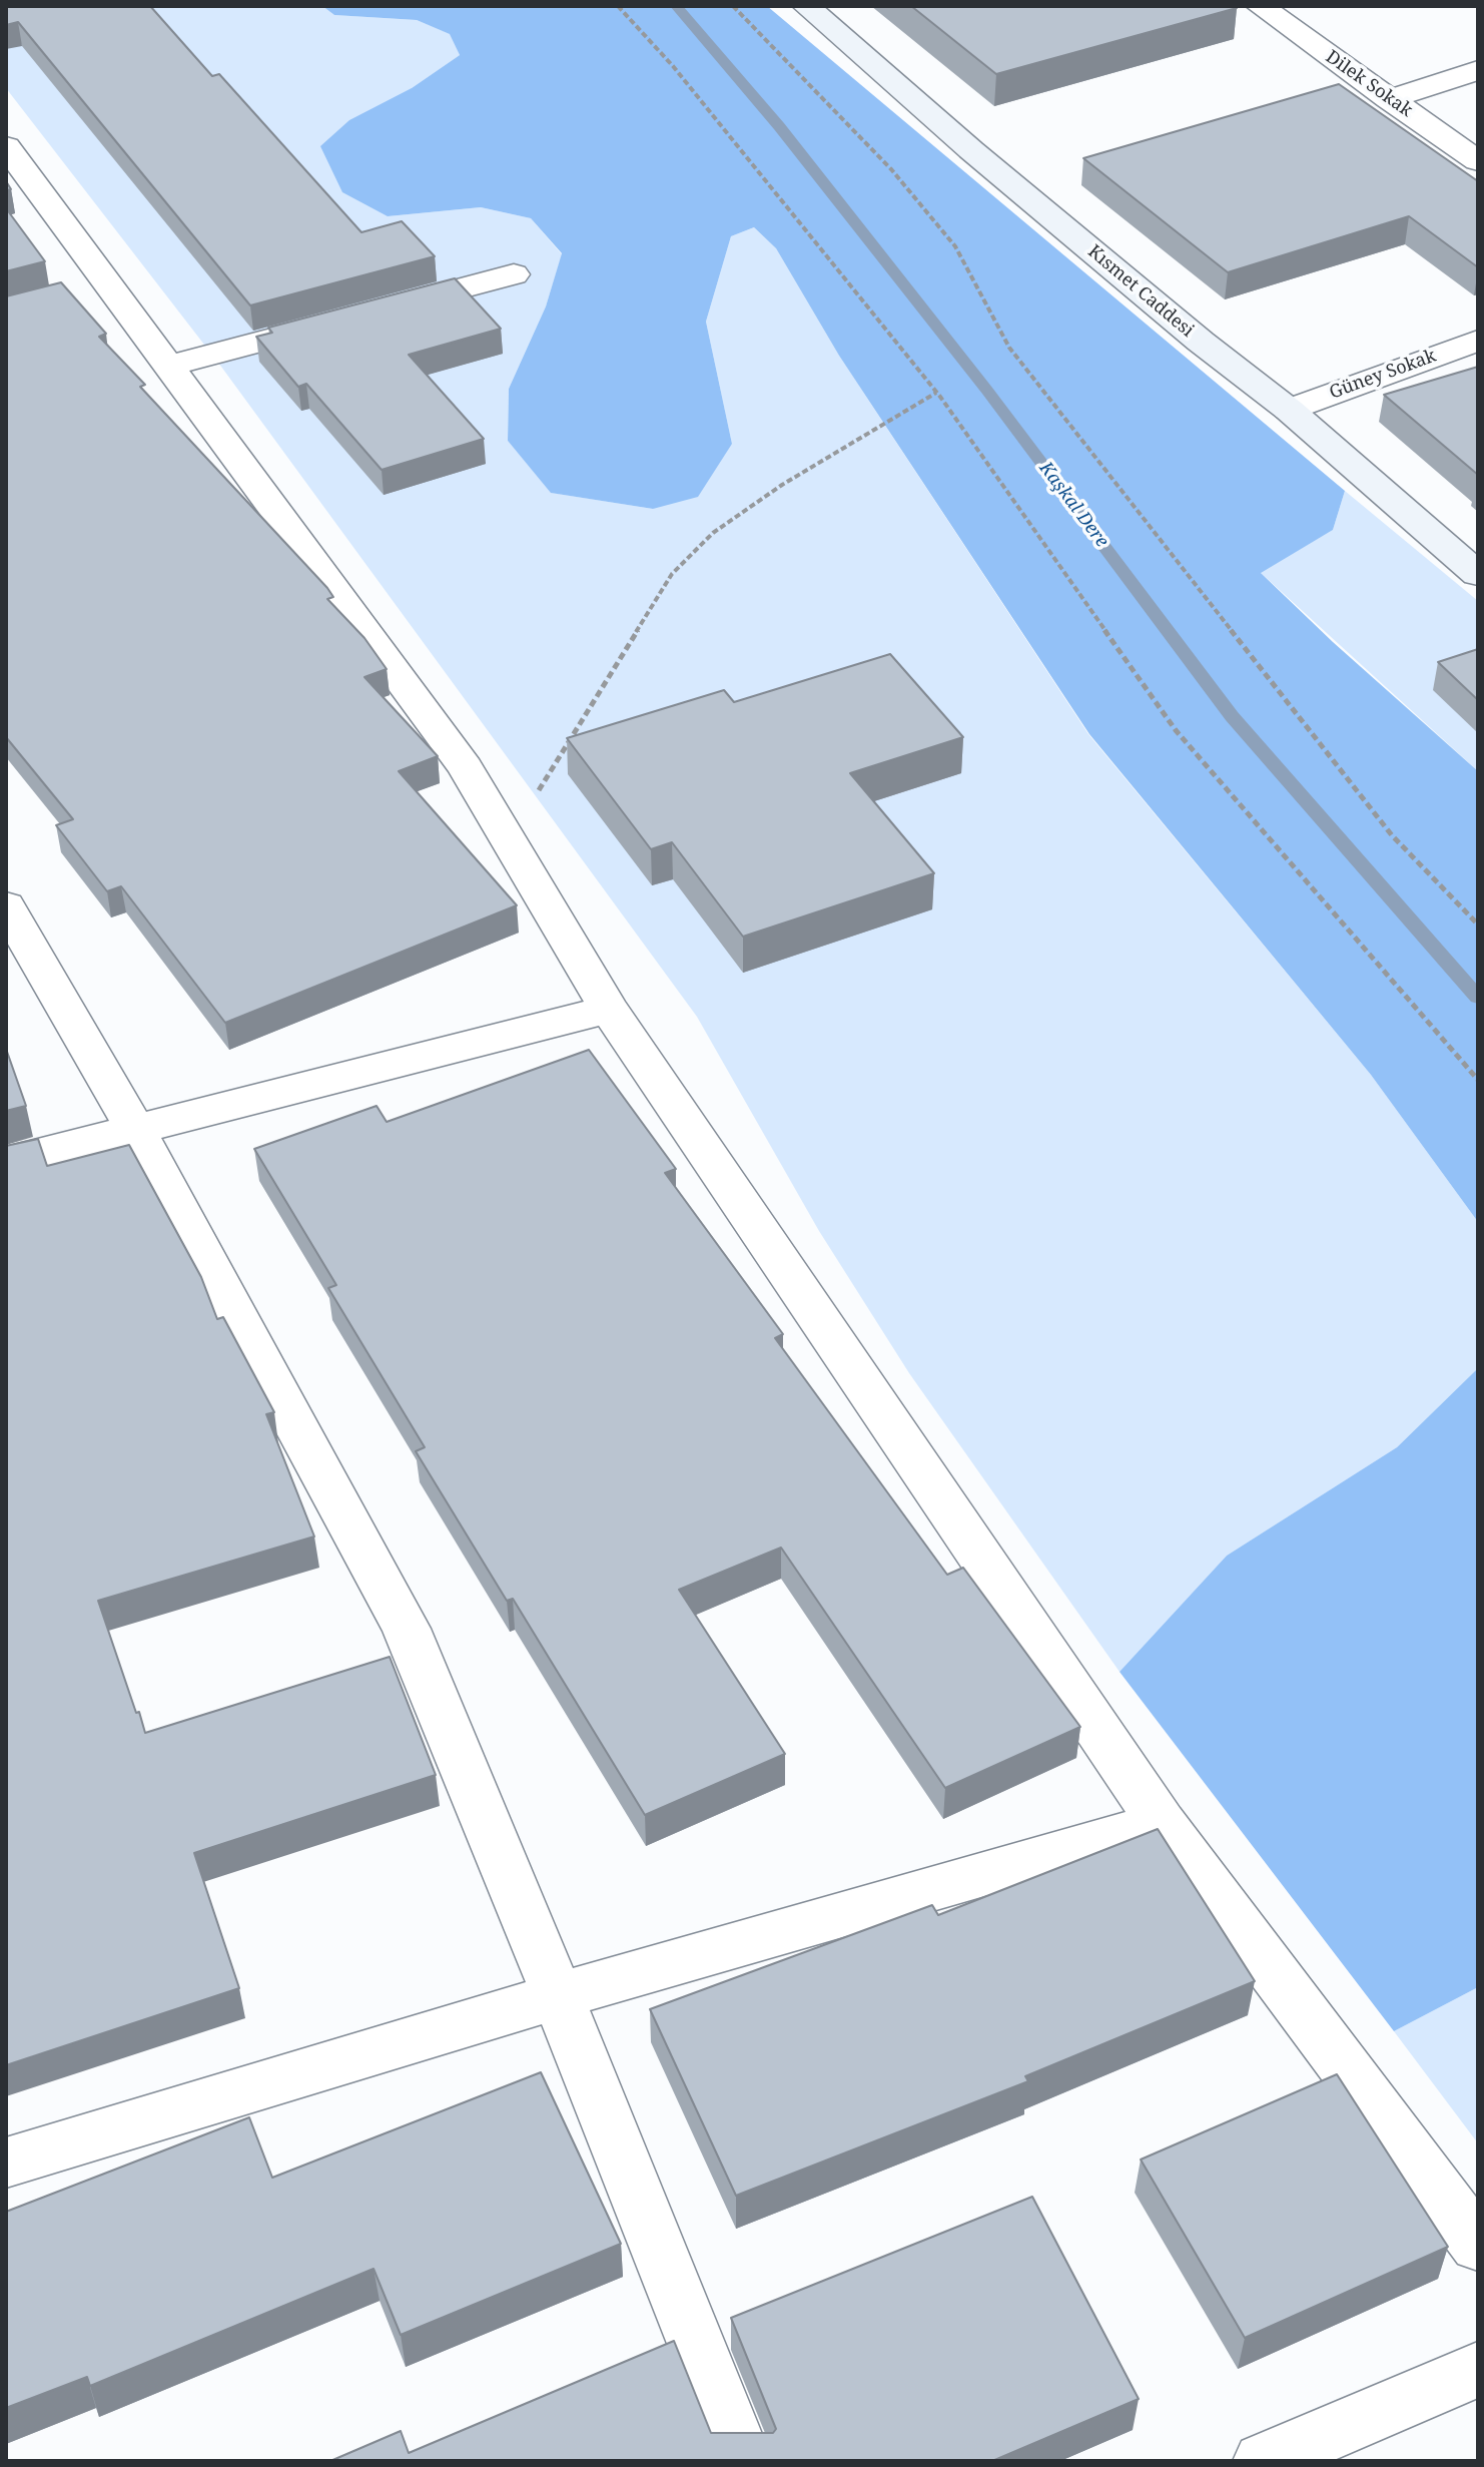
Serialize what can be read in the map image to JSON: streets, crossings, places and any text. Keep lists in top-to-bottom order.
{
  "streets": {
    "main road": ["Kısmet Caddesi"],
    "street": ["Dilek Sokak", "Güney Sokak"]
  },
  "crossings": [
    ["Kısmet Caddesi", "Güney Sokak"]
  ],
  "water": ["Kaşkal Dere"]
}
